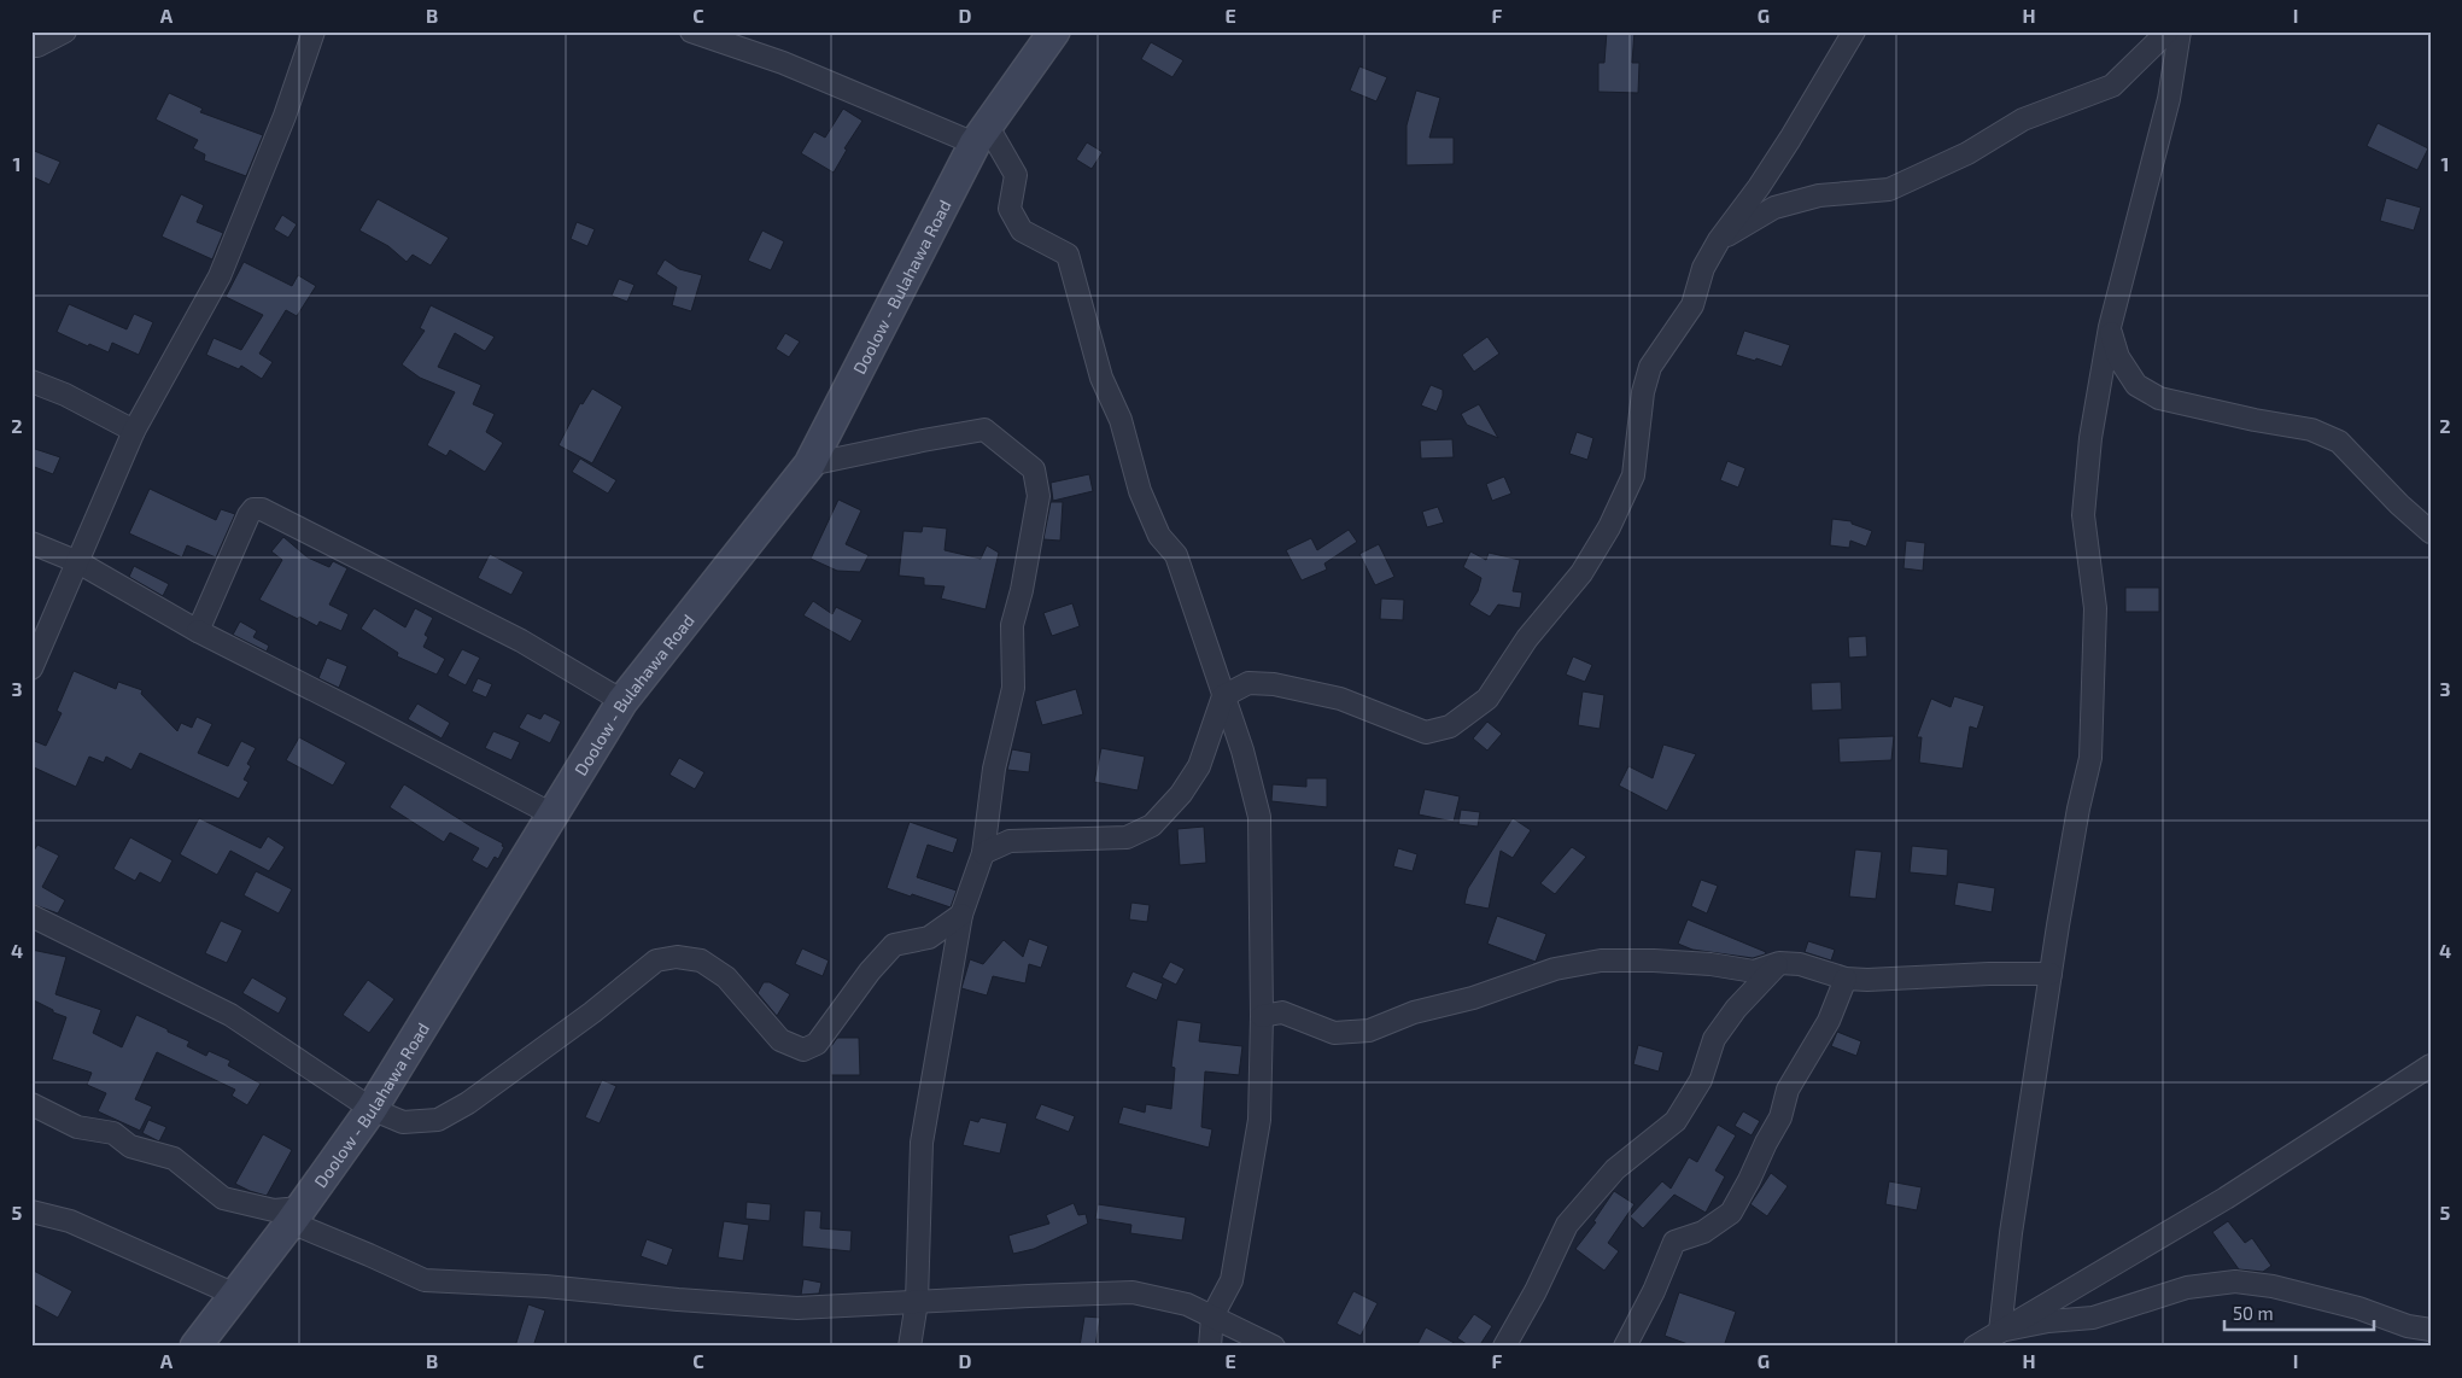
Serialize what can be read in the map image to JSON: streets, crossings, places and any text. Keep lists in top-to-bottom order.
{
  "streets": {
    "main road": ["Doolow - Bulahawa Road"]
  },
  "scale_bar": "50 m",
  "grid": {
    "columns": [
      "A",
      "B",
      "C",
      "D",
      "E",
      "F",
      "G",
      "H",
      "I"
    ],
    "rows": [
      "1",
      "2",
      "3",
      "4",
      "5"
    ]
  }
}
